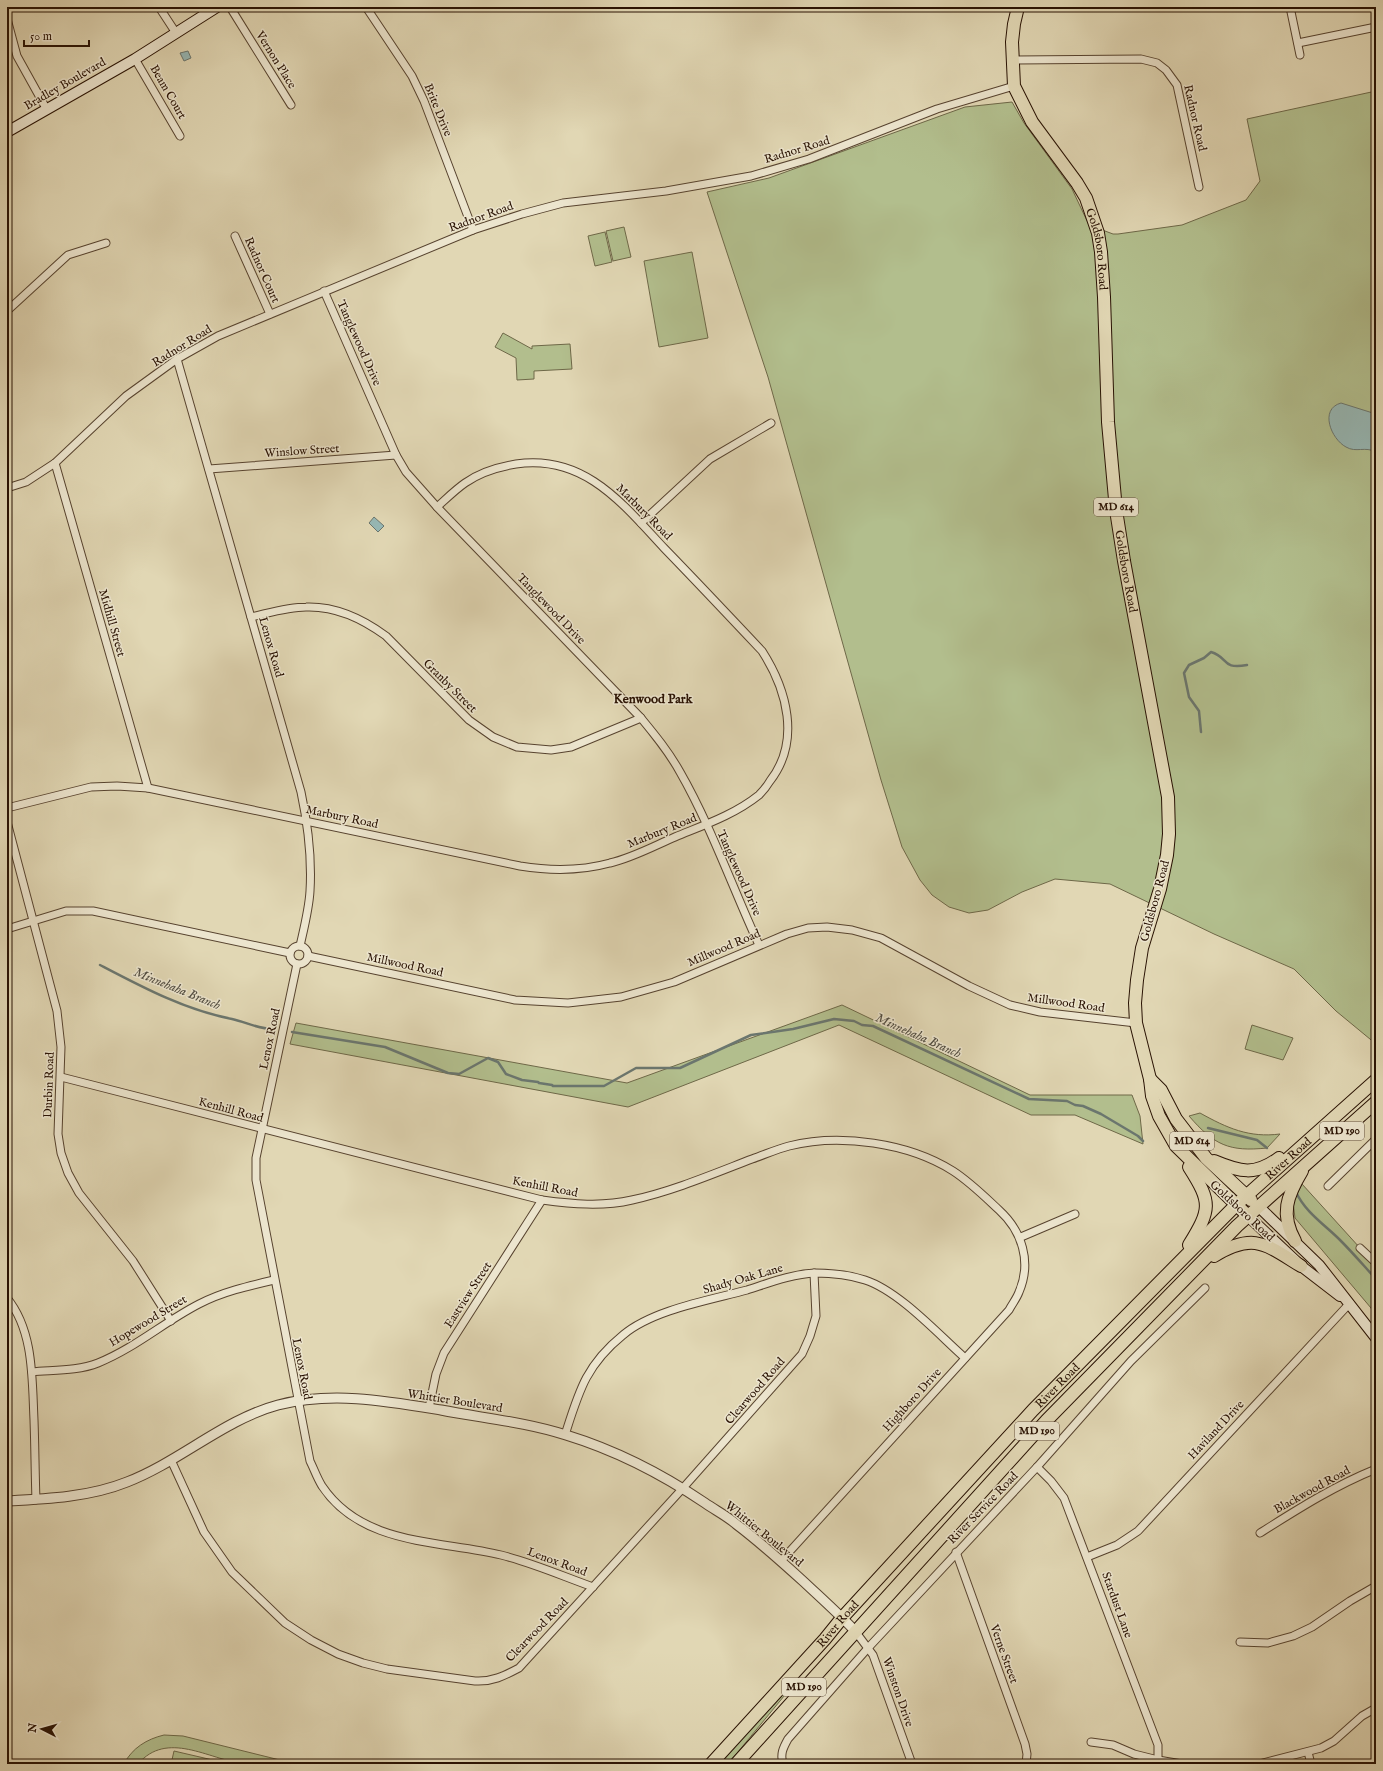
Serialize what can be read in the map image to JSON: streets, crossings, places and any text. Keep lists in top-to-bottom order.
{
  "streets": {
    "main road": [
      "Bradley Boulevard",
      "Goldsboro Road",
      "MD 614",
      "MD 190",
      "River Road"
    ],
    "street": [
      "Vernon Place",
      "Beam Court",
      "Brite Drive",
      "Radnor Road",
      "Radnor Court",
      "Tanglewood Drive",
      "Winslow Street",
      "Marbury Road",
      "Midhill Street",
      "Lenox Road",
      "Granby Street",
      "Millwood Road",
      "Durbin Road",
      "Kenhill Road",
      "Shady Oak Lane",
      "Eastview Street",
      "Hopewood Street",
      "Clearwood Road",
      "Highboro Drive",
      "Whittier Boulevard",
      "Haviland Drive",
      "Blackwood Road",
      "River Service Road",
      "Stardust Lane",
      "Verne Street",
      "Winston Drive"
    ]
  },
  "crossings": [
    ["Bradley Boulevard", "Beam Court"],
    ["Brite Drive", "Radnor Road"],
    ["Radnor Road", "Goldsboro Road"],
    ["Radnor Road", "Radnor Court"],
    ["Radnor Road", "Tanglewood Drive"],
    ["Radnor Road", "Midhill Street"],
    ["Radnor Road", "Lenox Road"],
    ["Goldsboro Road", "Millwood Road"],
    ["Goldsboro Road", "River Road"],
    ["Goldsboro Road", "Haviland Drive"],
    ["Tanglewood Drive", "Winslow Street"],
    ["Tanglewood Drive", "Marbury Road"],
    ["Tanglewood Drive", "Granby Street"],
    ["Tanglewood Drive", "Millwood Road"],
    ["Winslow Street", "Lenox Road"],
    ["Marbury Road", "Midhill Street"],
    ["Marbury Road", "Lenox Road"],
    ["Lenox Road", "Granby Street"],
    ["Lenox Road", "Millwood Road"],
    ["Lenox Road", "Kenhill Road"],
    ["Lenox Road", "Hopewood Street"],
    ["Lenox Road", "Clearwood Road"],
    ["Lenox Road", "Whittier Boulevard"],
    ["Durbin Road", "Kenhill Road"],
    ["Durbin Road", "Hopewood Street"],
    ["Kenhill Road", "Eastview Street"],
    ["Kenhill Road", "Highboro Drive"],
    ["River Road", "Whittier Boulevard"],
    ["River Road", "Winston Drive"],
    ["Shady Oak Lane", "Clearwood Road"],
    ["Shady Oak Lane", "Highboro Drive"],
    ["Shady Oak Lane", "Whittier Boulevard"],
    ["Eastview Street", "Whittier Boulevard"],
    ["Clearwood Road", "Whittier Boulevard"],
    ["Highboro Drive", "Whittier Boulevard"],
    ["Whittier Boulevard", "Winston Drive"],
    ["Haviland Drive", "Stardust Lane"],
    ["River Service Road", "Stardust Lane"],
    ["River Service Road", "Verne Street"],
    ["River Service Road", "Winston Drive"]
  ],
  "districts": ["Kenwood Park"],
  "water": ["Minnehaha Branch"],
  "scale_bar": "50 m",
  "north": "left"
}
